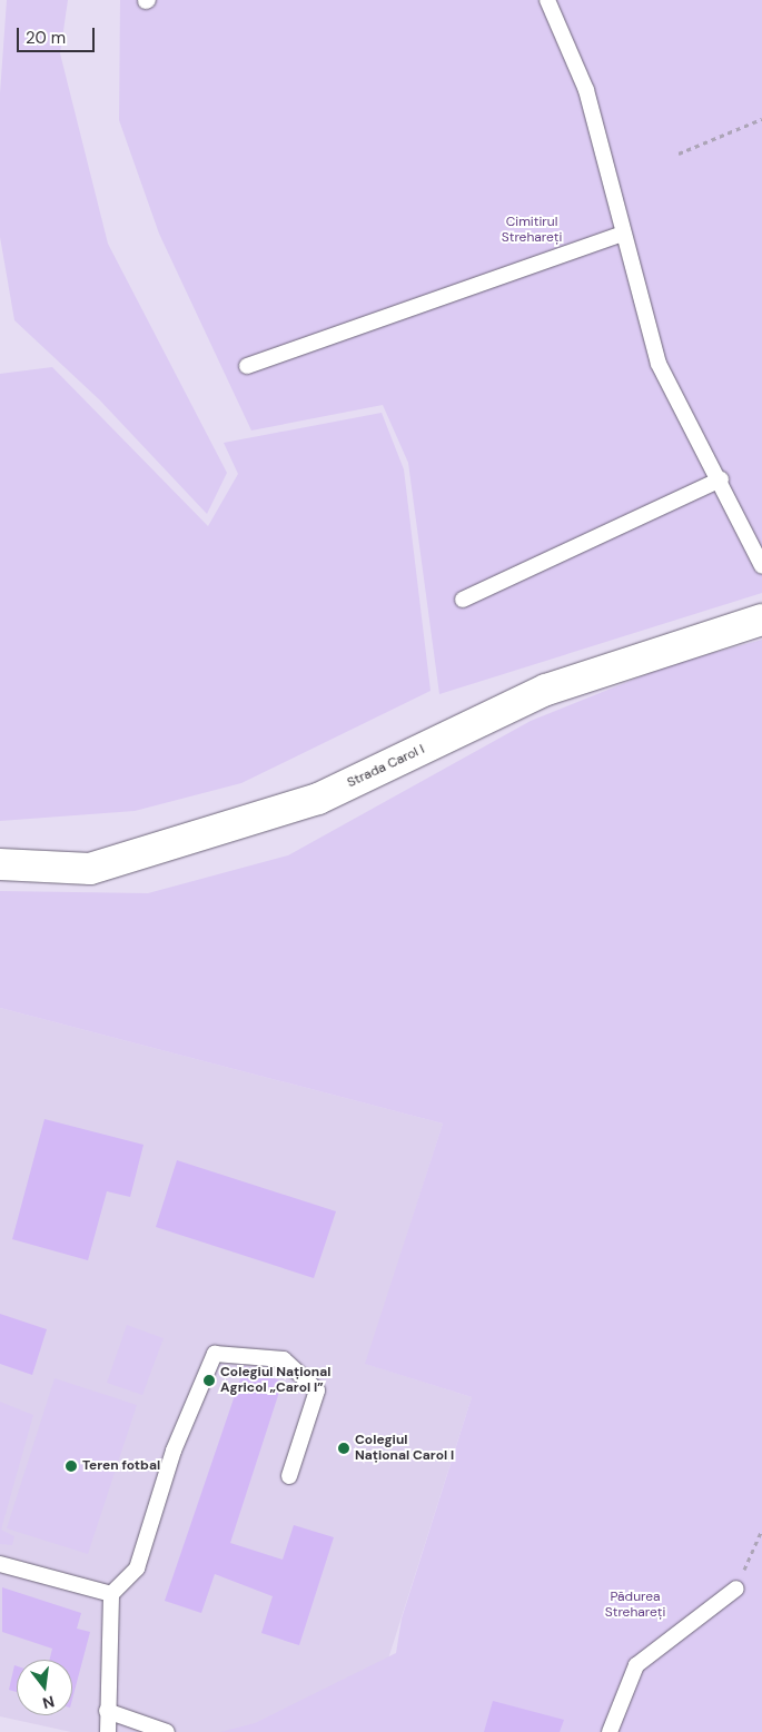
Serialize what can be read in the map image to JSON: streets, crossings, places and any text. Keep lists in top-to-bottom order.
{
  "streets": {
    "street": ["Strada Carol I"]
  },
  "parks": ["Cimitirul Strehareți", "Pădurea Strehareți"],
  "places": ["Colegiul Național Agricol „Carol I”", "Colegiul Național Carol l", "Teren fotbal"],
  "scale_bar": "20 m",
  "north": "bottom"
}
